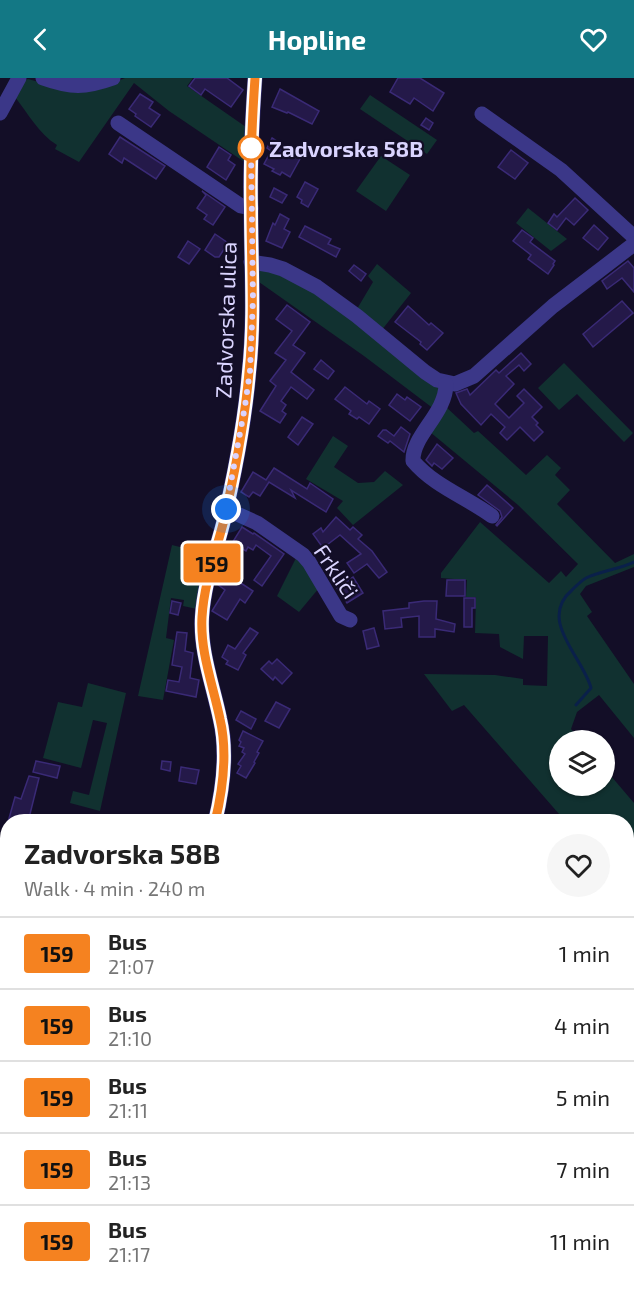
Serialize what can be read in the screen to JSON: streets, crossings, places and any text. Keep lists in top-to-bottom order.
{
  "streets": {
    "street": ["Zadvorska ulica", "Frkliči"]
  },
  "crossings": [
    ["Zadvorska ulica", "Frkliči"]
  ],
  "places": ["Zadvorska 58B"],
  "lines": ["bus line 159"],
  "page": {
    "header": "Hopline",
    "on_map": "159",
    "heading": ["Zadvorska 58B", "Walk · 4 min · 240 m"],
    "list": [
      {
        "mark": "159",
        "name": "Bus",
        "note": "21:07",
        "value": "1 min"
      },
      {
        "mark": "159",
        "name": "Bus",
        "note": "21:10",
        "value": "4 min"
      },
      {
        "mark": "159",
        "name": "Bus",
        "note": "21:11",
        "value": "5 min"
      },
      {
        "mark": "159",
        "name": "Bus",
        "note": "21:13",
        "value": "7 min"
      },
      {
        "mark": "159",
        "name": "Bus",
        "note": "21:17",
        "value": "11 min"
      }
    ]
  }
}
